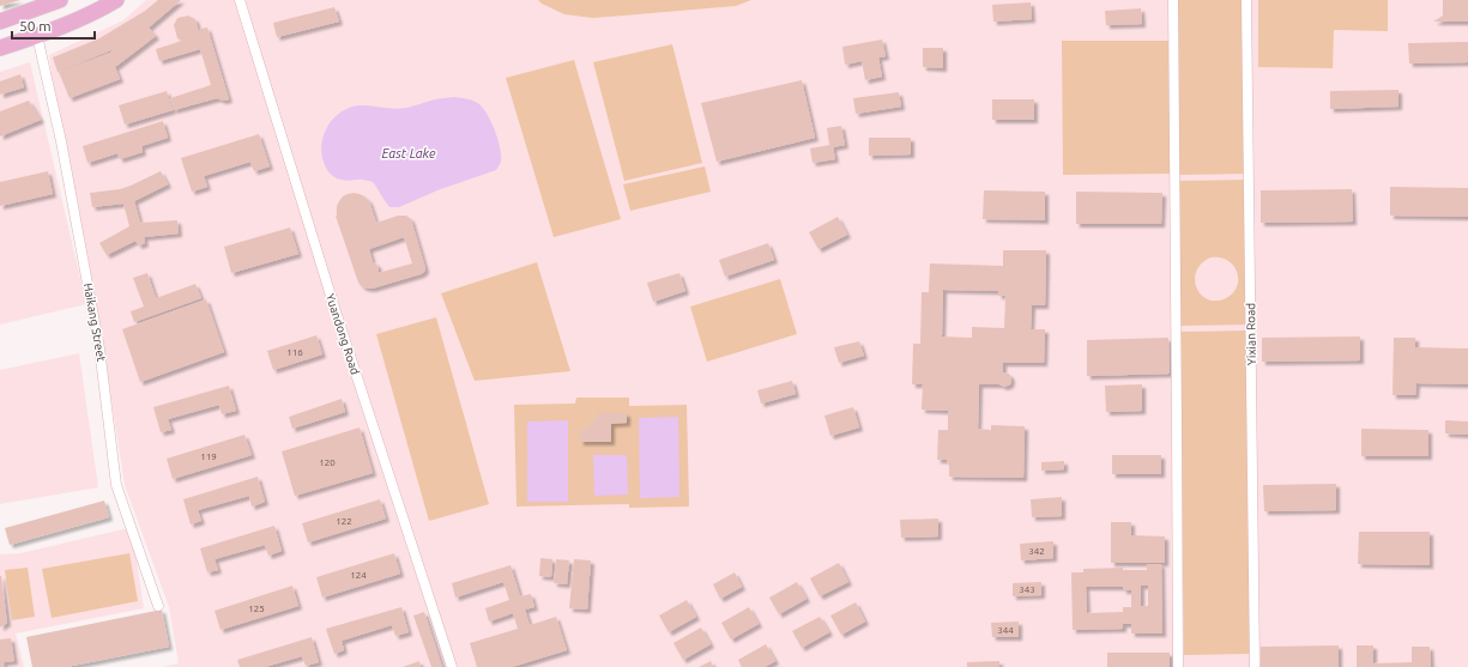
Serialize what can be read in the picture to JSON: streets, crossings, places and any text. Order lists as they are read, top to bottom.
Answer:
{
  "streets": {
    "street": ["Haikang Street", "Yuandong Road", "Yixian Road"]
  },
  "water": ["East Lake"],
  "house_numbers": [
    "116",
    "119",
    "120",
    "122",
    "342",
    "124",
    "343",
    "125",
    "344"
  ],
  "scale_bar": "50 m"
}
